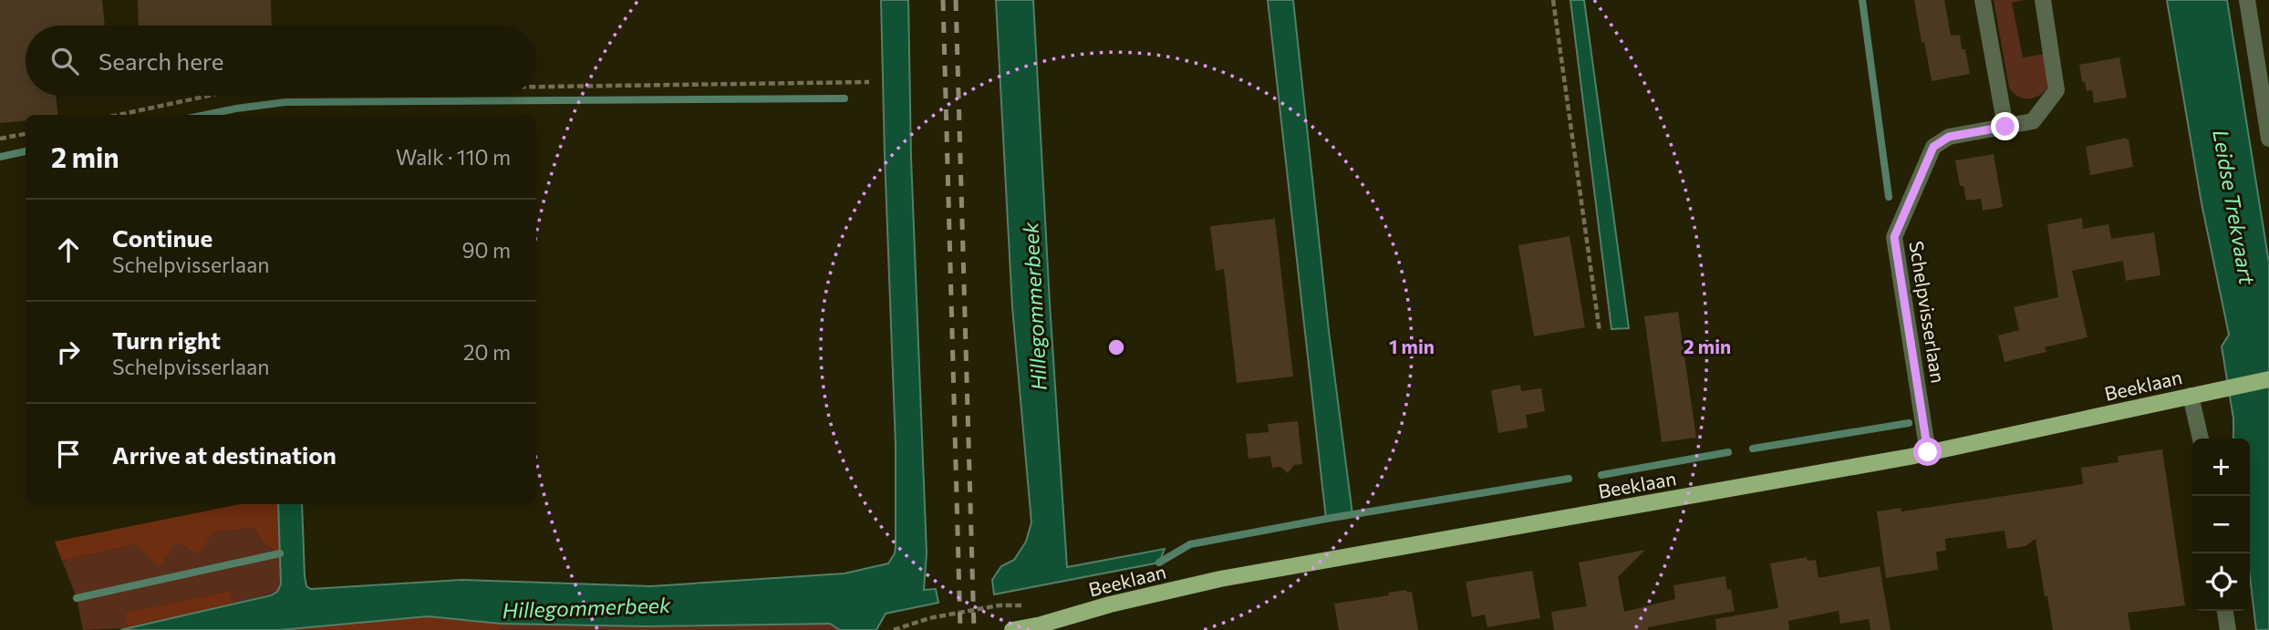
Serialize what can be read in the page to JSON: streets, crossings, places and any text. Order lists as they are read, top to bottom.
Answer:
{
  "streets": {
    "main road": ["Beeklaan"],
    "street": ["Schelpvisserlaan"]
  },
  "crossings": [
    ["Schelpvisserlaan", "Beeklaan"]
  ],
  "water": ["Leidse Trekvaart", "Hillegommerbeek"],
  "page": {
    "search": "Search here",
    "heading": ["2 min", "Walk · 110 m"],
    "list": [
      ["Continue", "Schelpvisserlaan", "90 m"],
      ["Turn right", "Schelpvisserlaan", "20 m"],
      "Arrive at destination"
    ],
    "map_buttons": ["+", "−"]
  },
  "rings": ["1 min", "2 min"]
}
